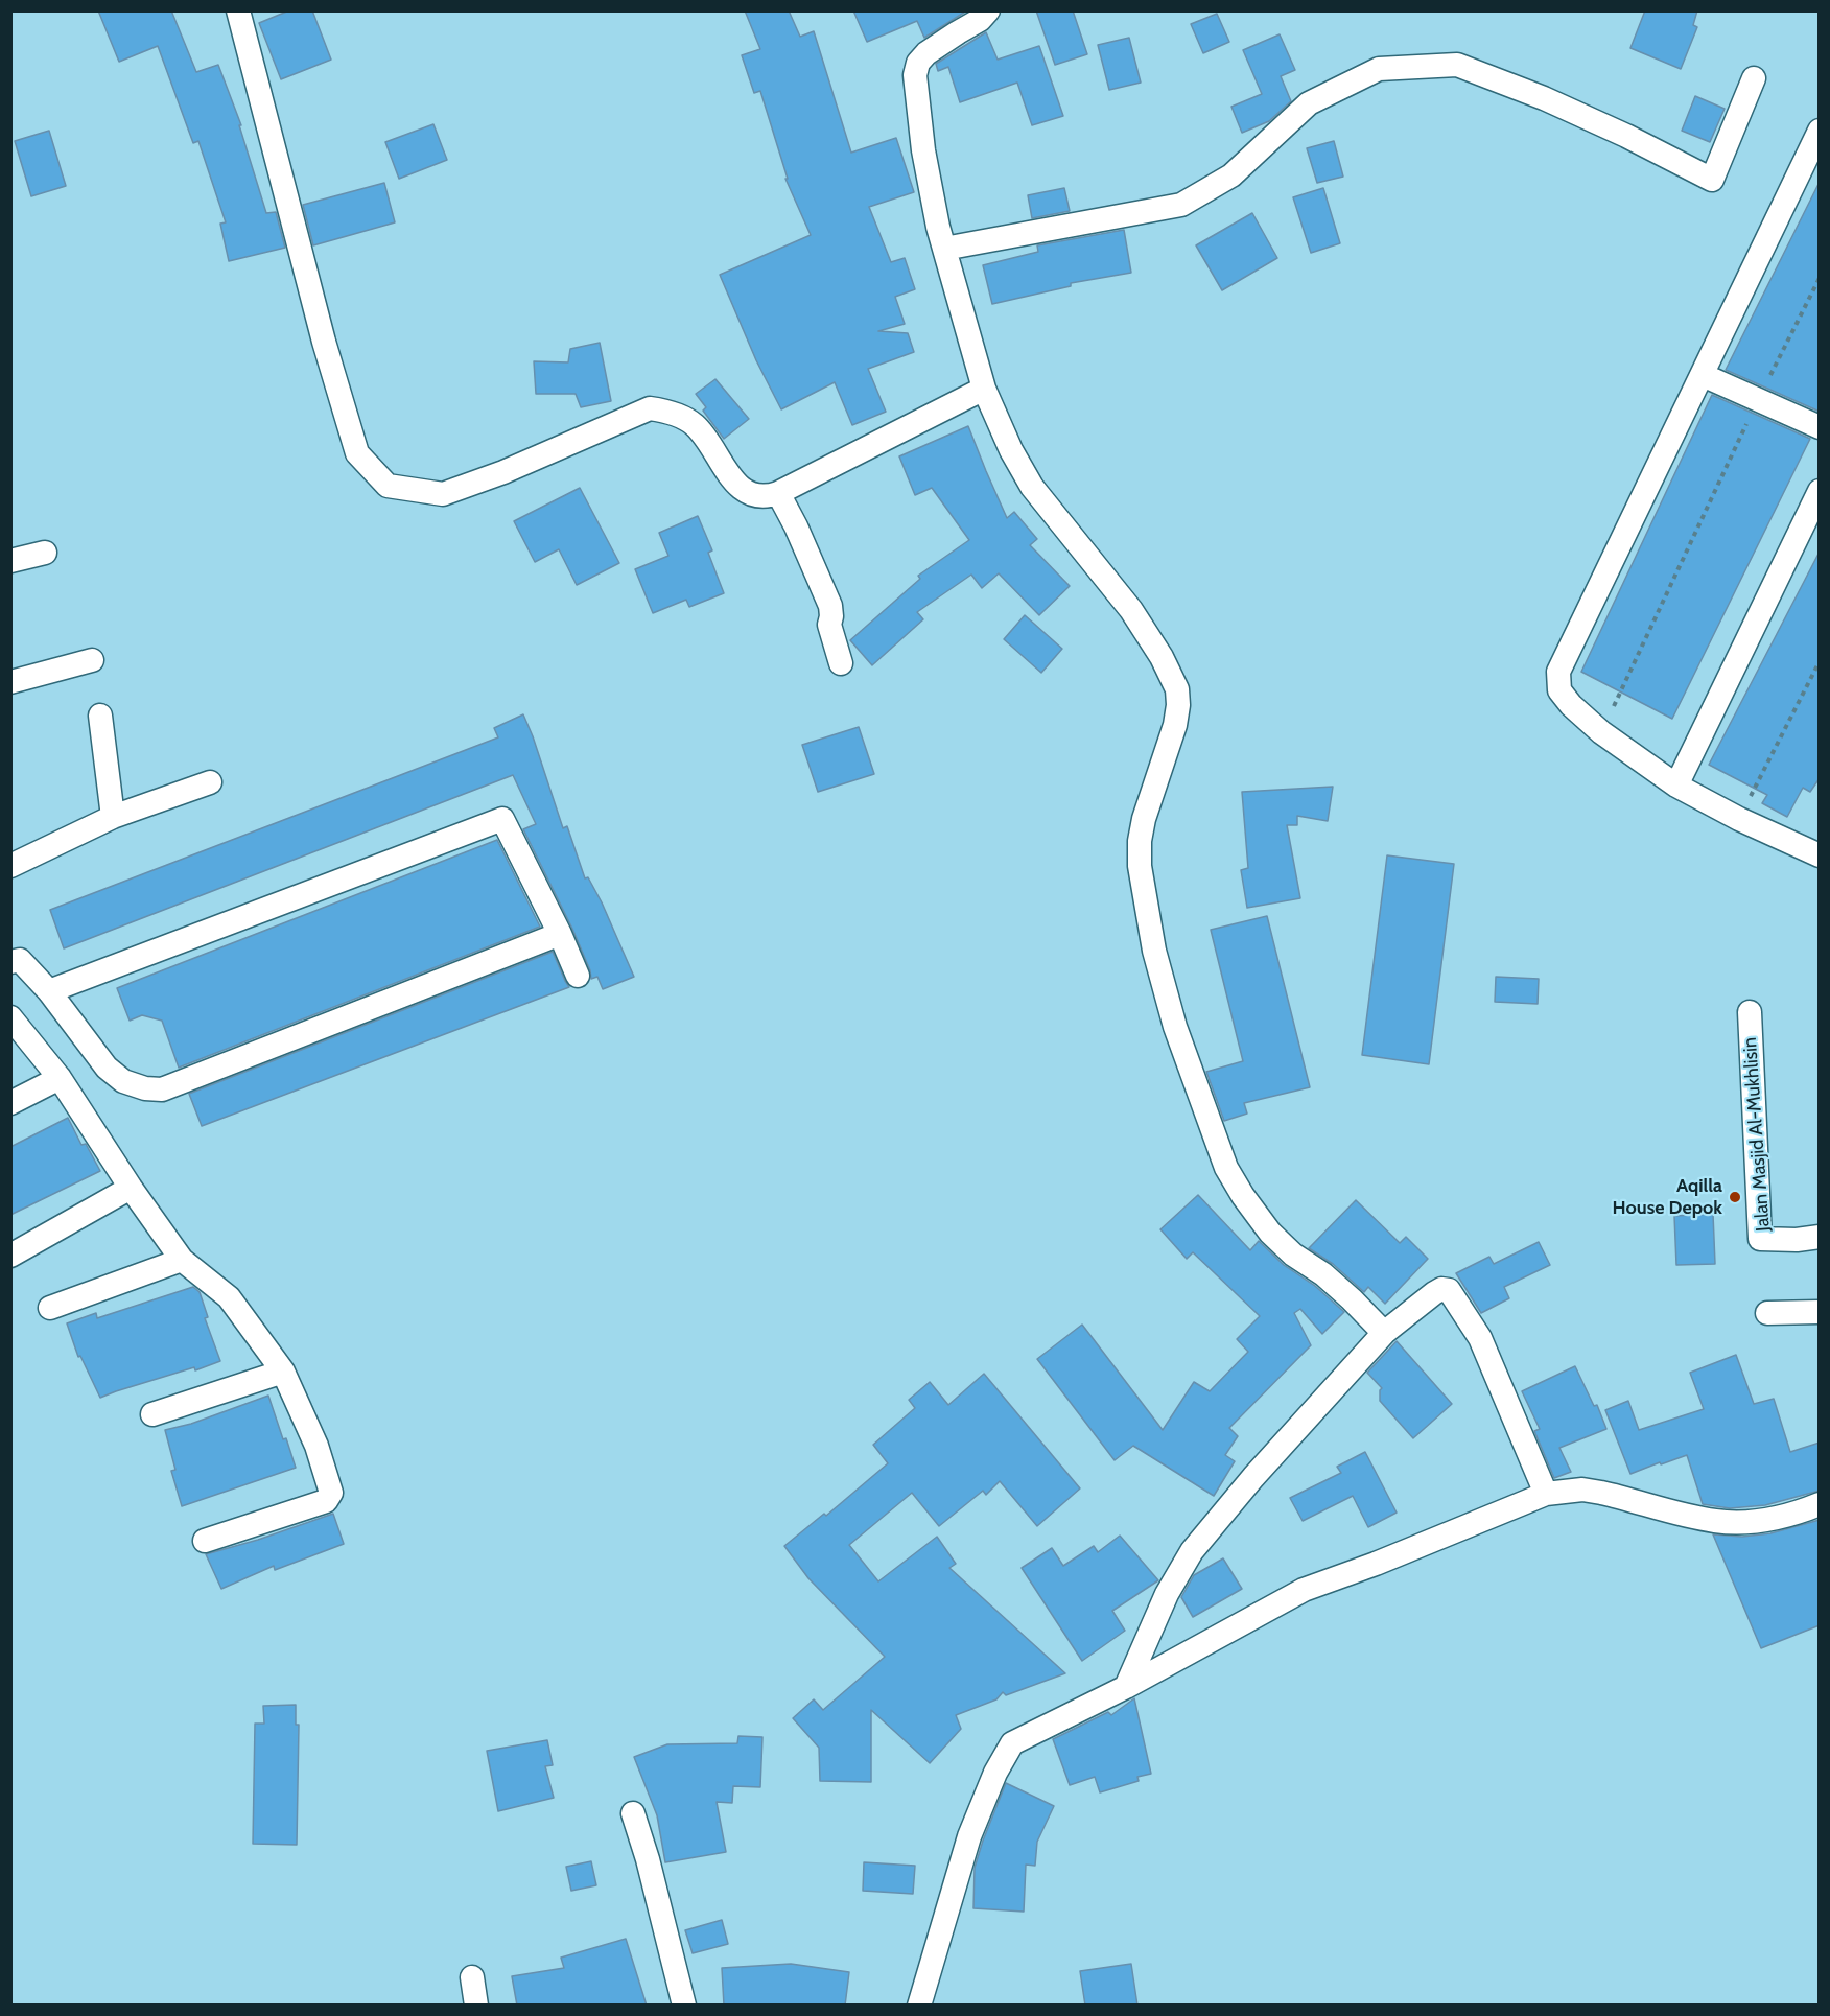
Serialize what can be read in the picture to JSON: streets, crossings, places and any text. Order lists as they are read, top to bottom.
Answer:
{
  "streets": {
    "street": ["Jalan Masjid Al-Mukhlisin"]
  },
  "places": ["Aqilla House Depok"]
}
